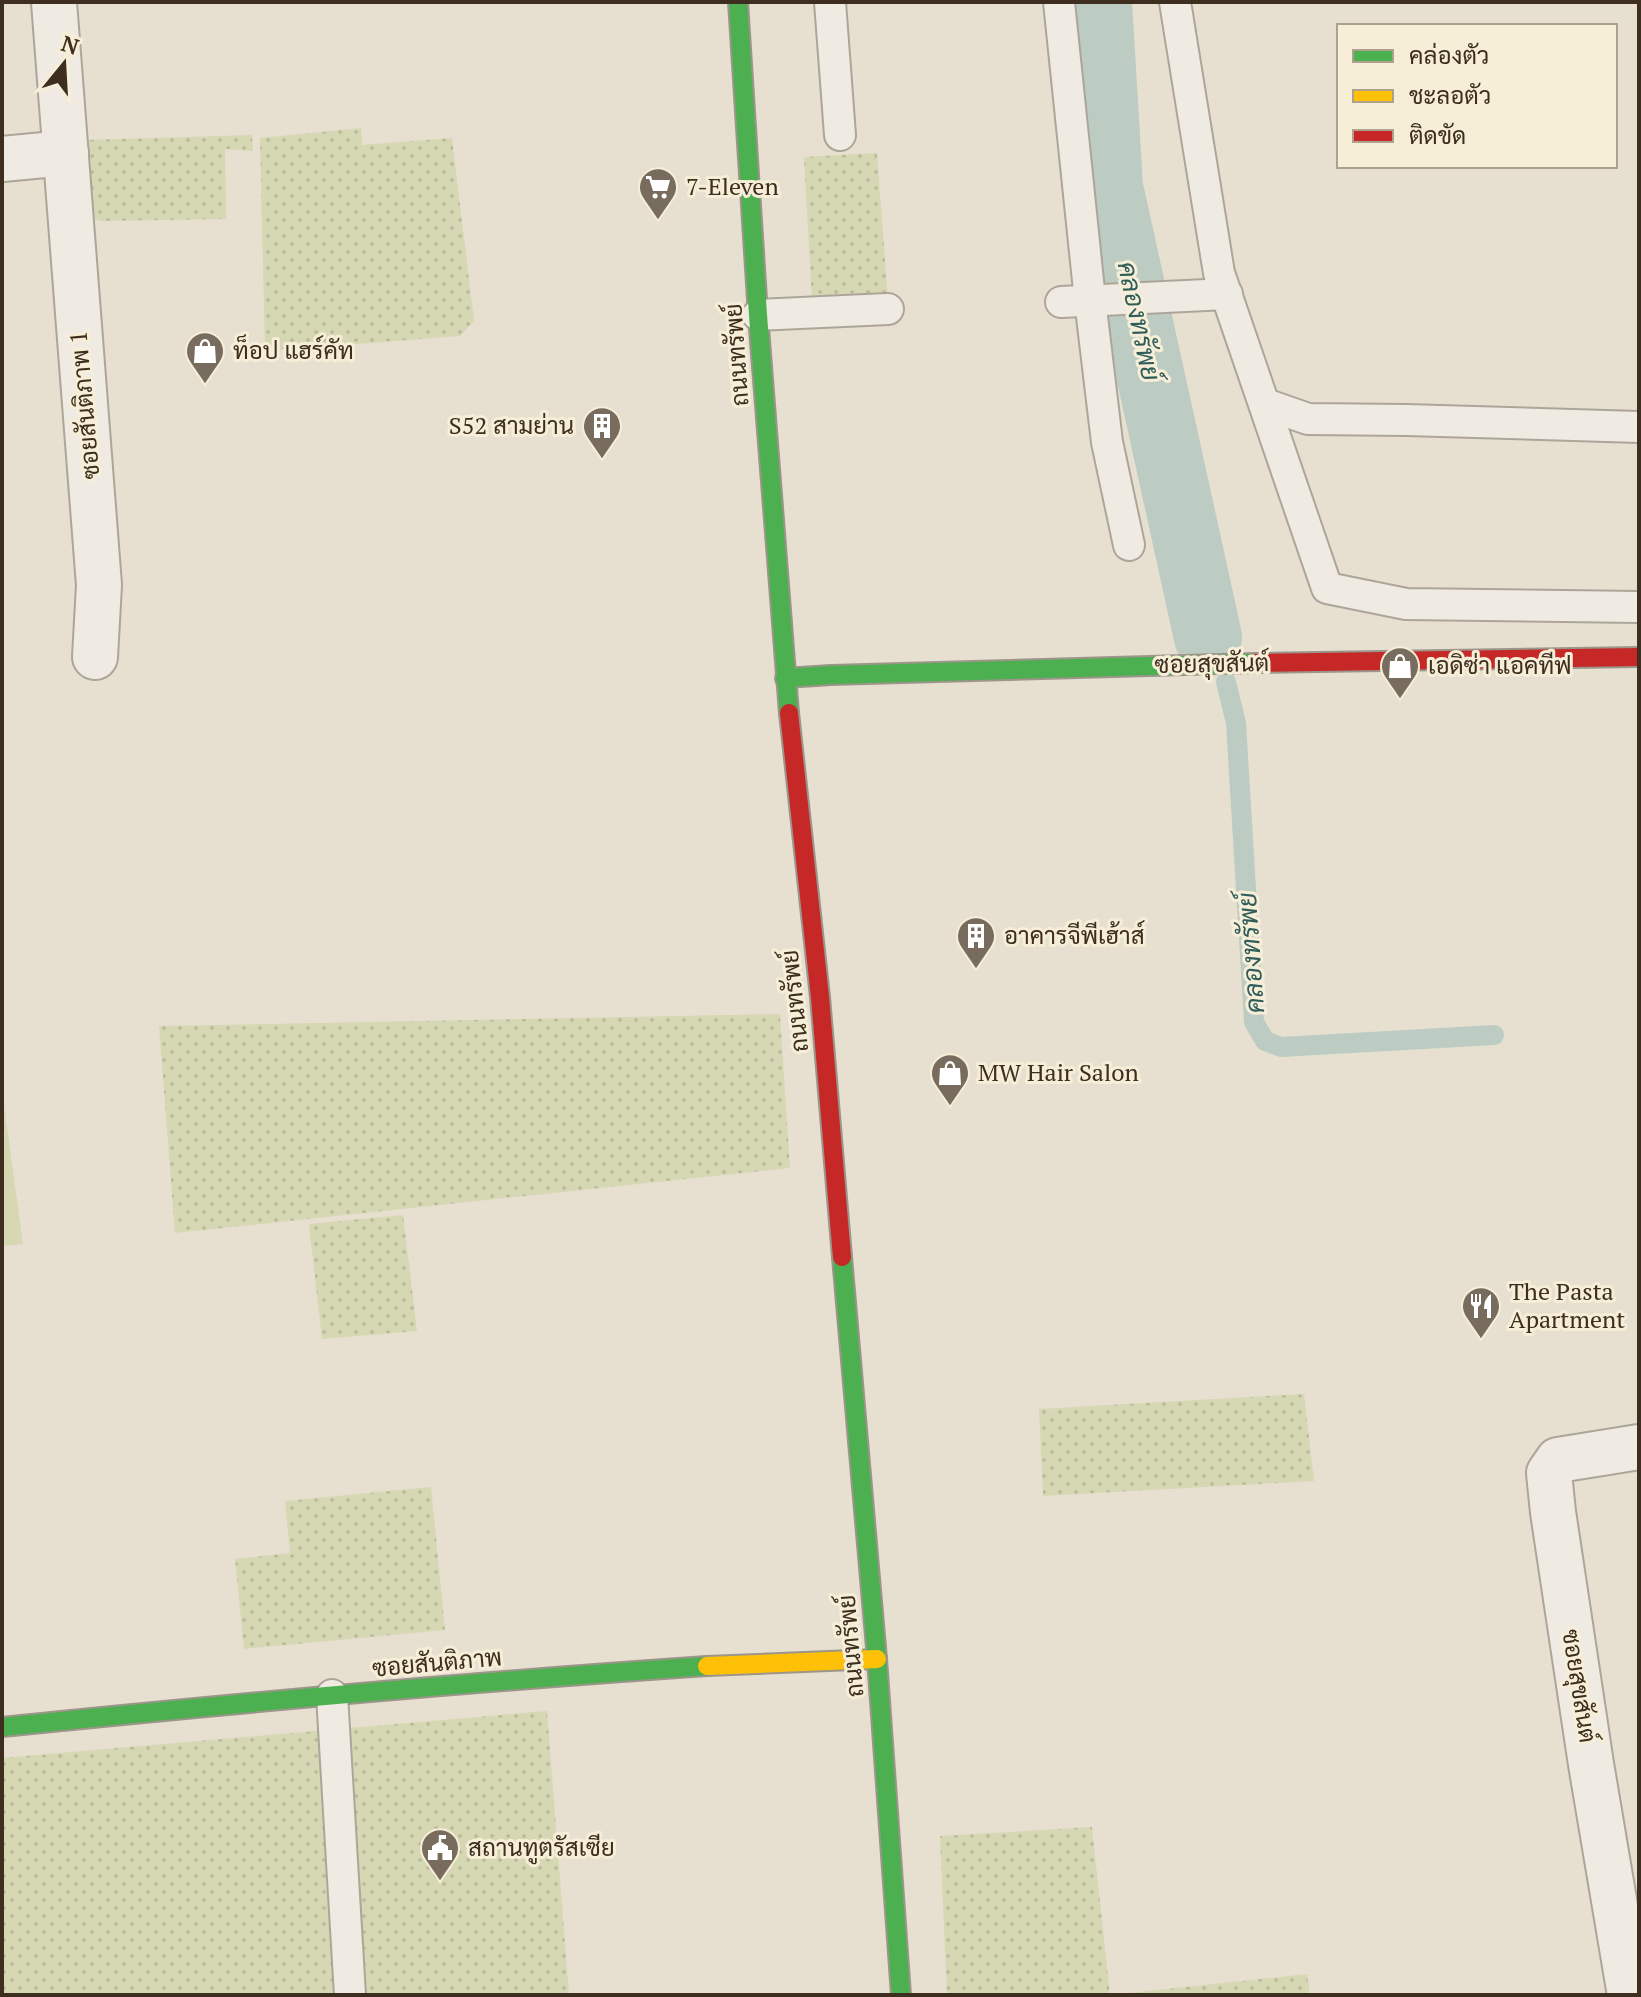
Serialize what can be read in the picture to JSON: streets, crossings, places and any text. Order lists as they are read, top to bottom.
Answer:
{
  "streets": {
    "street": [
      "ถนนทรัพย์",
      "ซอยสันติภาพ 1",
      "ซอยสุขสันต์",
      "ซอยสันติภาพ"
    ]
  },
  "crossings": [
    ["ถนนทรัพย์", "ซอยสุขสันต์"],
    ["ถนนทรัพย์", "ซอยสันติภาพ"]
  ],
  "water": ["คลองทรัพย์"],
  "places": {
    "supermarket": ["7-Eleven"],
    "shop": ["ท็อป แฮร์คัท", "เอดิซ่า แอคทีฟ", "MW Hair Salon"],
    "building": ["S52 สามย่าน", "อาคารจีพีเฮ้าส์"],
    "restaurant": ["The Pasta Apartment"],
    "public building": ["สถานทูตรัสเซีย"]
  },
  "legend": ["คล่องตัว", "ชะลอตัว", "ติดขัด"],
  "north": "top"
}
